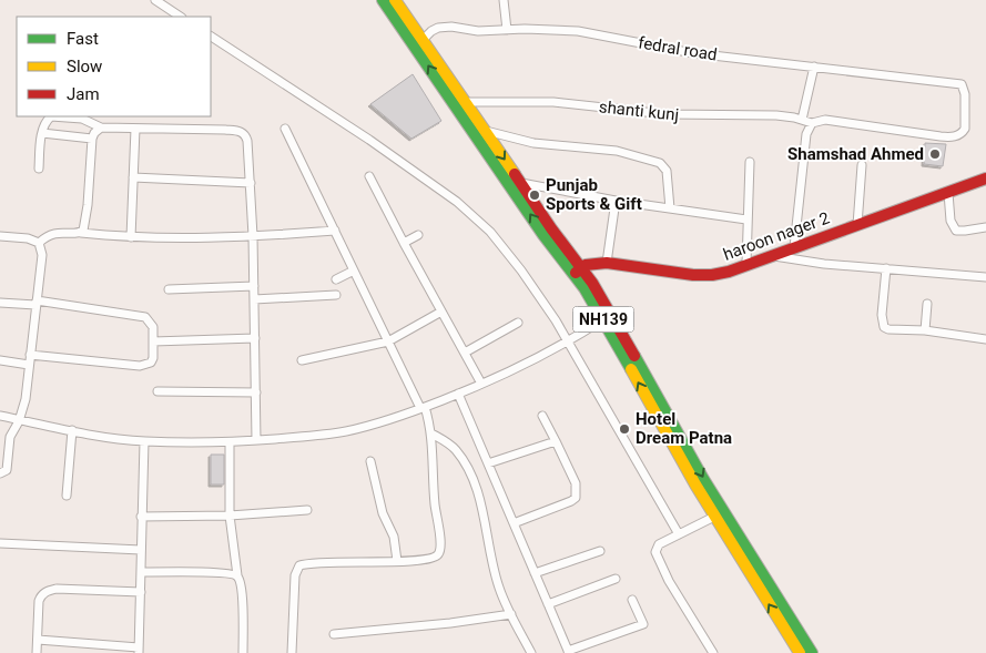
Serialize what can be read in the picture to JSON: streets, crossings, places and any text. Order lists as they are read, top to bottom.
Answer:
{
  "streets": {
    "main road": ["haroon nager 2", "NH139"],
    "street": ["fedral road", "shanti kunj"]
  },
  "crossings": [
    ["fedral road", "shanti kunj"],
    ["fedral road", "NH139"],
    ["shanti kunj", "NH139"],
    ["haroon nager 2", "NH139"]
  ],
  "places": ["Shamshad Ahmed", "Punjab Sports & Gift", "Hotel Dream Patna"],
  "legend": ["Fast", "Slow", "Jam"]
}
